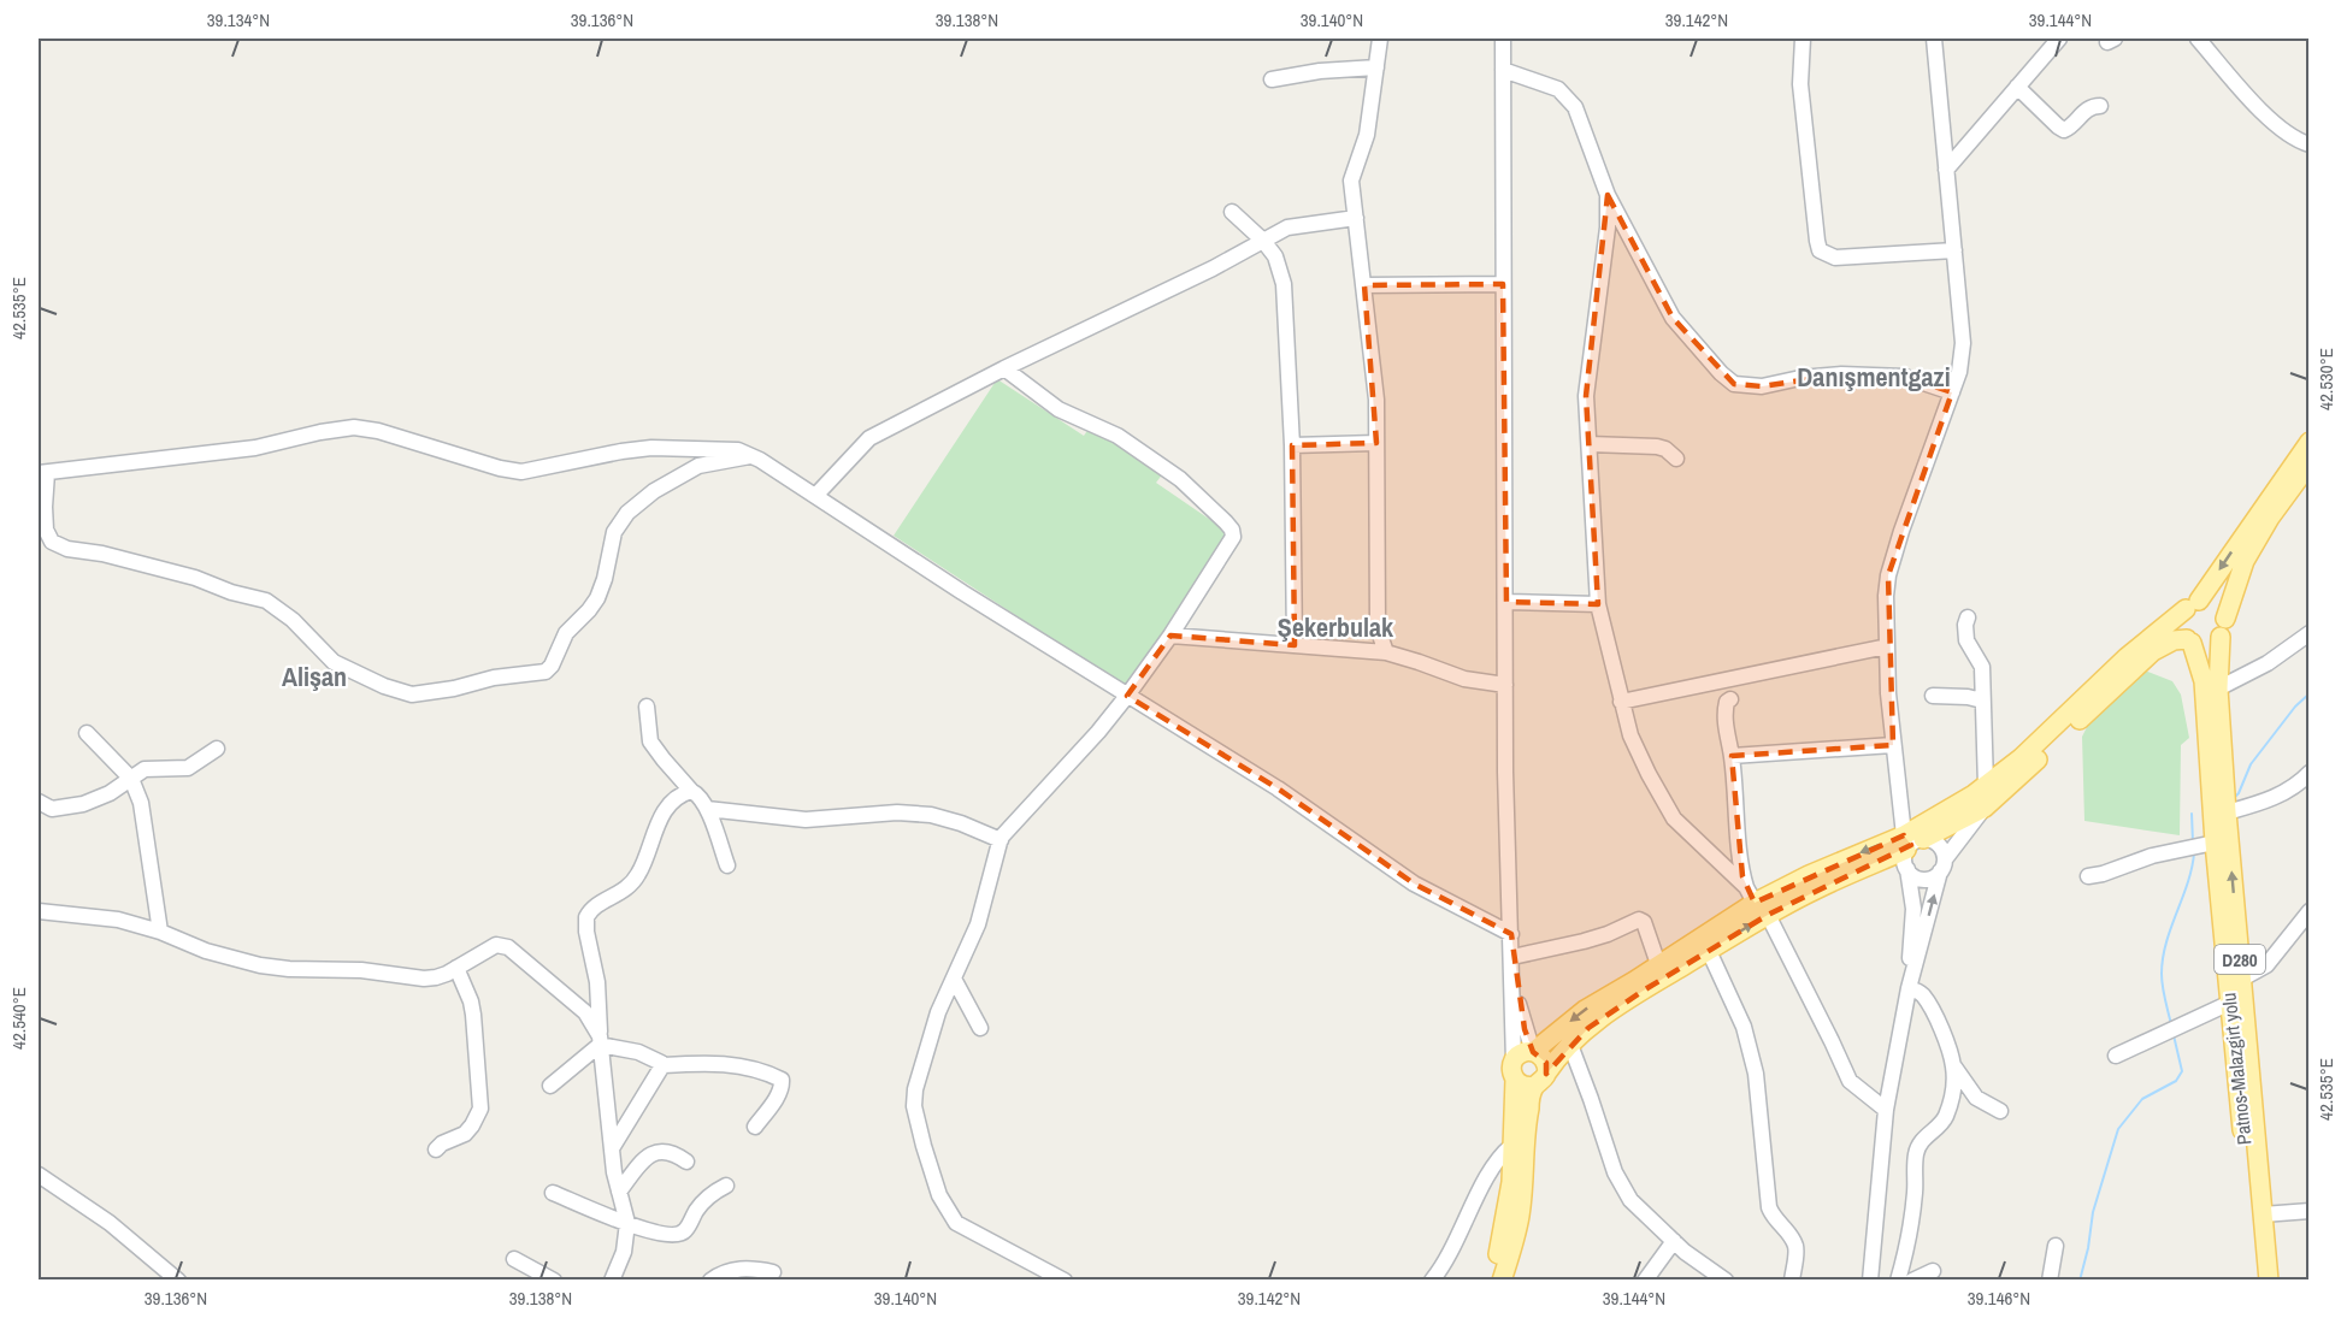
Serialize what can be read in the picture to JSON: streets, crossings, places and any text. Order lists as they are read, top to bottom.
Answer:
{
  "streets": {
    "main road": ["D280", "Patnos-Malazgirt yolu"]
  },
  "crossings": [
    ["D280", "Patnos-Malazgirt yolu"]
  ],
  "districts": ["Danışmentgazi", "Şekerbulak", "Alişan"],
  "coordinates": [
    "39.134°N",
    "39.136°N",
    "39.138°N",
    "39.140°N",
    "39.142°N",
    "39.144°N",
    "42.535°E",
    "42.530°E",
    "42.540°E",
    "39.146°N"
  ]
}
